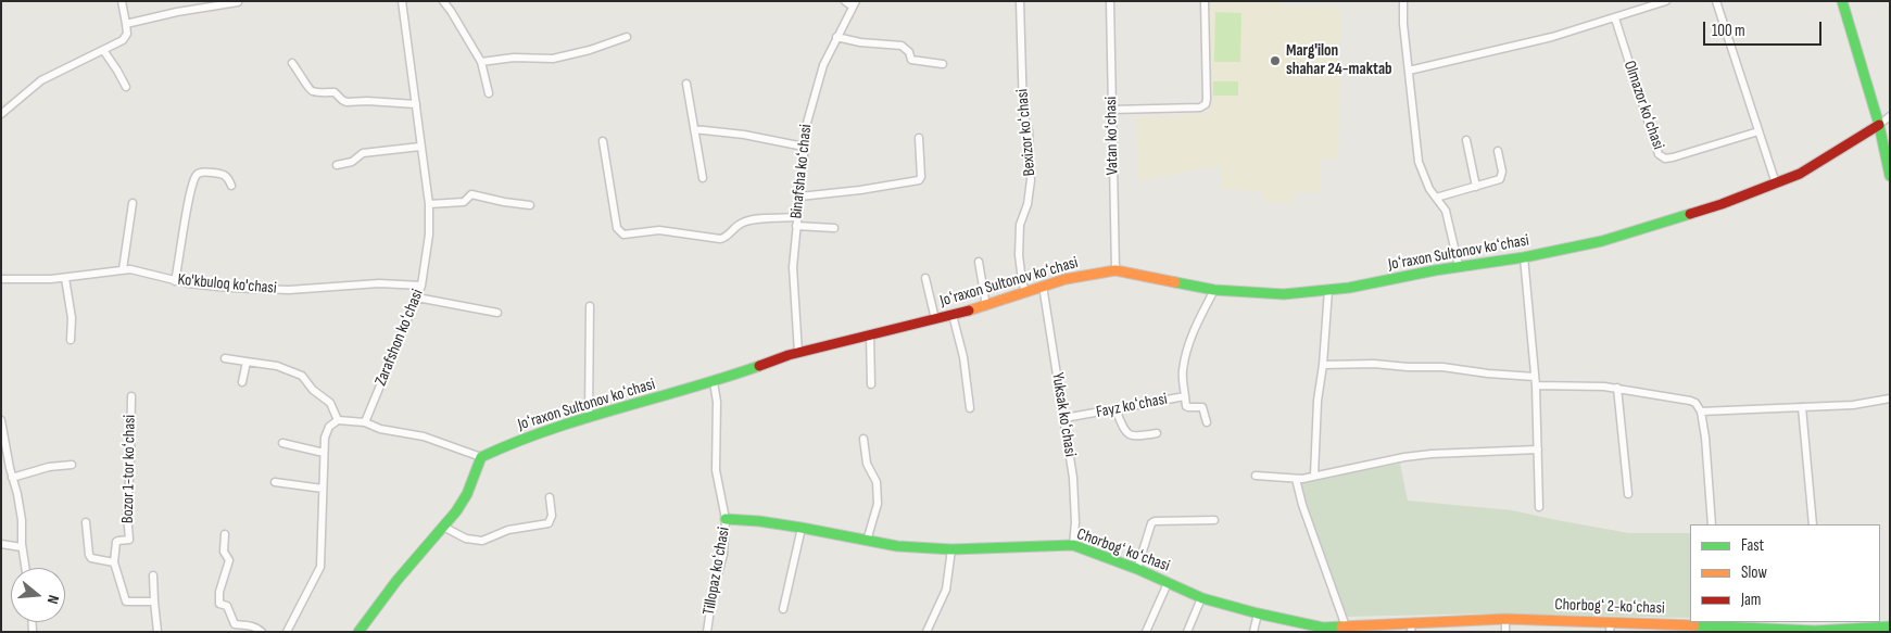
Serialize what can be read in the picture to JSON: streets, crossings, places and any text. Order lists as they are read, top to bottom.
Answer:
{
  "streets": {
    "street": [
      "Olmazor koʻchasi",
      "Bexizor koʻchasi",
      "Vatan koʻchasi",
      "Binafsha koʻchasi",
      "Joʻraxon Sultonov koʻchasi",
      "Ko'kbuloq ko'chasi",
      "Zarafshon koʻchasi",
      "Fayz koʻchasi",
      "Yuksak koʻchasi",
      "Bozor 1-tor koʻchasi",
      "Chorbogʻ koʻchasi",
      "Tillopaz koʻchasi",
      "Chorbogʻ 2-koʻchasi"
    ]
  },
  "crossings": [
    ["Bexizor koʻchasi", "Joʻraxon Sultonov koʻchasi"],
    ["Vatan koʻchasi", "Joʻraxon Sultonov koʻchasi"],
    ["Binafsha koʻchasi", "Joʻraxon Sultonov koʻchasi"],
    ["Joʻraxon Sultonov koʻchasi", "Fayz koʻchasi"],
    ["Joʻraxon Sultonov koʻchasi", "Yuksak koʻchasi"],
    ["Joʻraxon Sultonov koʻchasi", "Tillopaz koʻchasi"],
    ["Ko'kbuloq ko'chasi", "Zarafshon koʻchasi"],
    ["Fayz koʻchasi", "Yuksak koʻchasi"],
    ["Yuksak koʻchasi", "Chorbogʻ koʻchasi"],
    ["Chorbogʻ koʻchasi", "Tillopaz koʻchasi"],
    ["Chorbogʻ koʻchasi", "Chorbogʻ 2-koʻchasi"]
  ],
  "places": ["Marg'ilon shahar 24-maktab"],
  "legend": ["Fast", "Slow", "Jam"],
  "scale_bar": "100 m",
  "north": "right"
}
